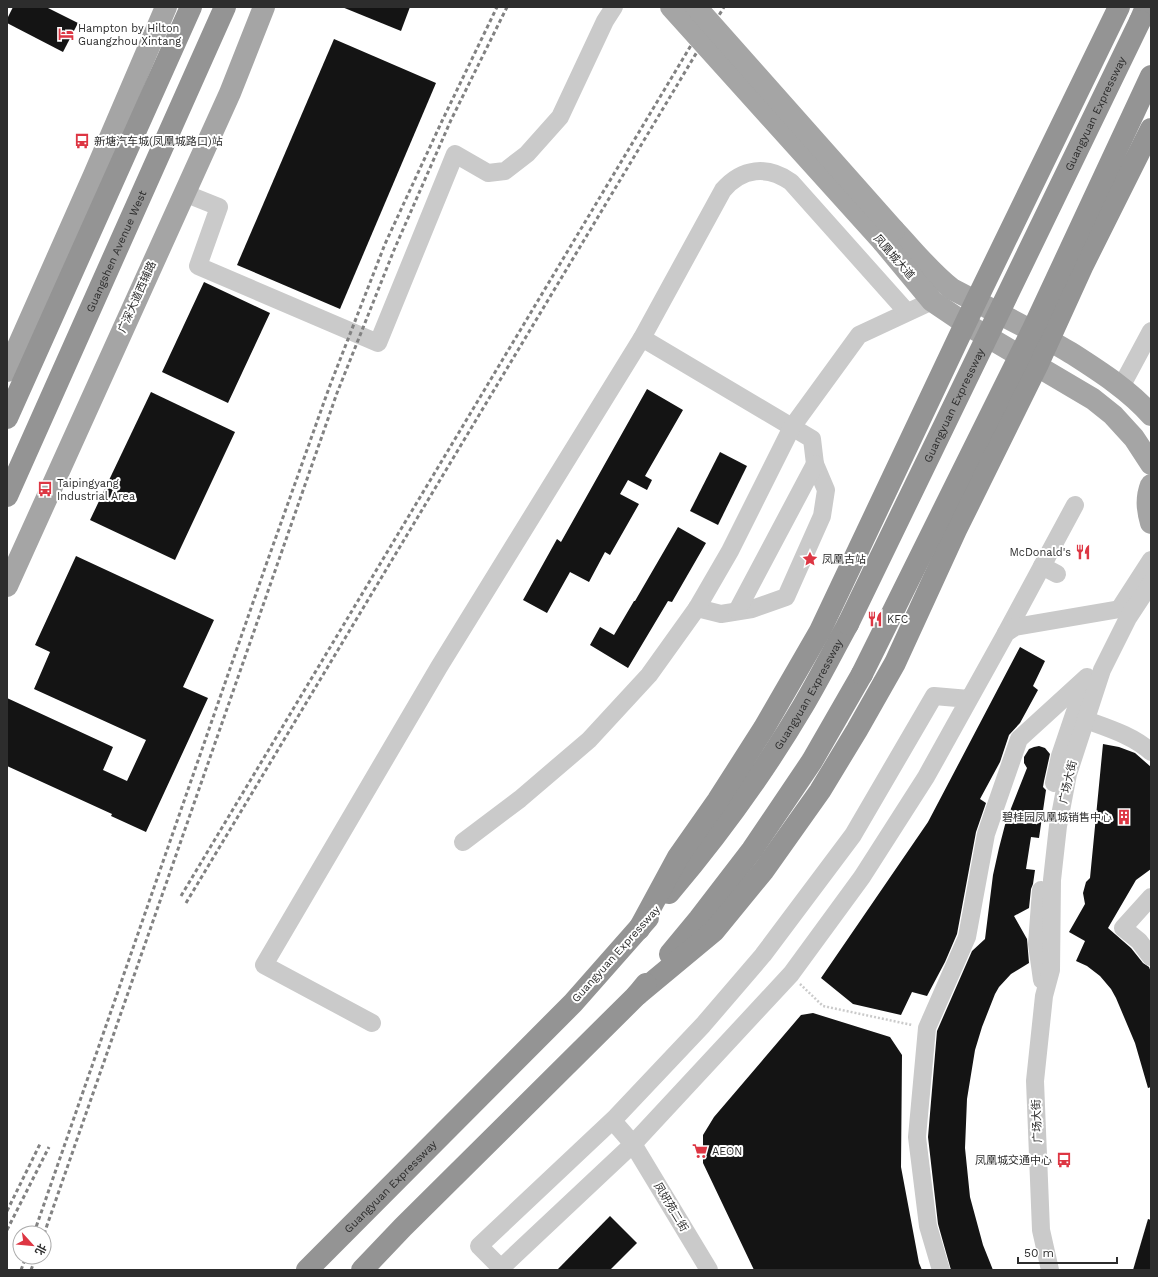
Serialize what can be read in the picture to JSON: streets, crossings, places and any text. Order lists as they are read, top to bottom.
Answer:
{
  "streets": {
    "highway": ["Guangyuan Expressway", "Guangshen Avenue West"],
    "main road": ["凤凰城大道", "广深大道西辅路"],
    "street": ["广场大街", "凤妍苑二街"]
  },
  "places": {
    "hotel": ["Hampton by Hilton Guangzhou Xintang"],
    "bus stop": ["新塘汽车城(凤凰城路口)站", "Taipingyang Industrial Area", "凤凰城交通中心"],
    "restaurant": ["McDonald's", "KFC"],
    "place": ["凤凰古站"],
    "building": ["碧桂园凤凰城销售中心"],
    "supermarket": ["AEON"]
  },
  "scale_bar": "50 m",
  "north": "bottom right"
}
